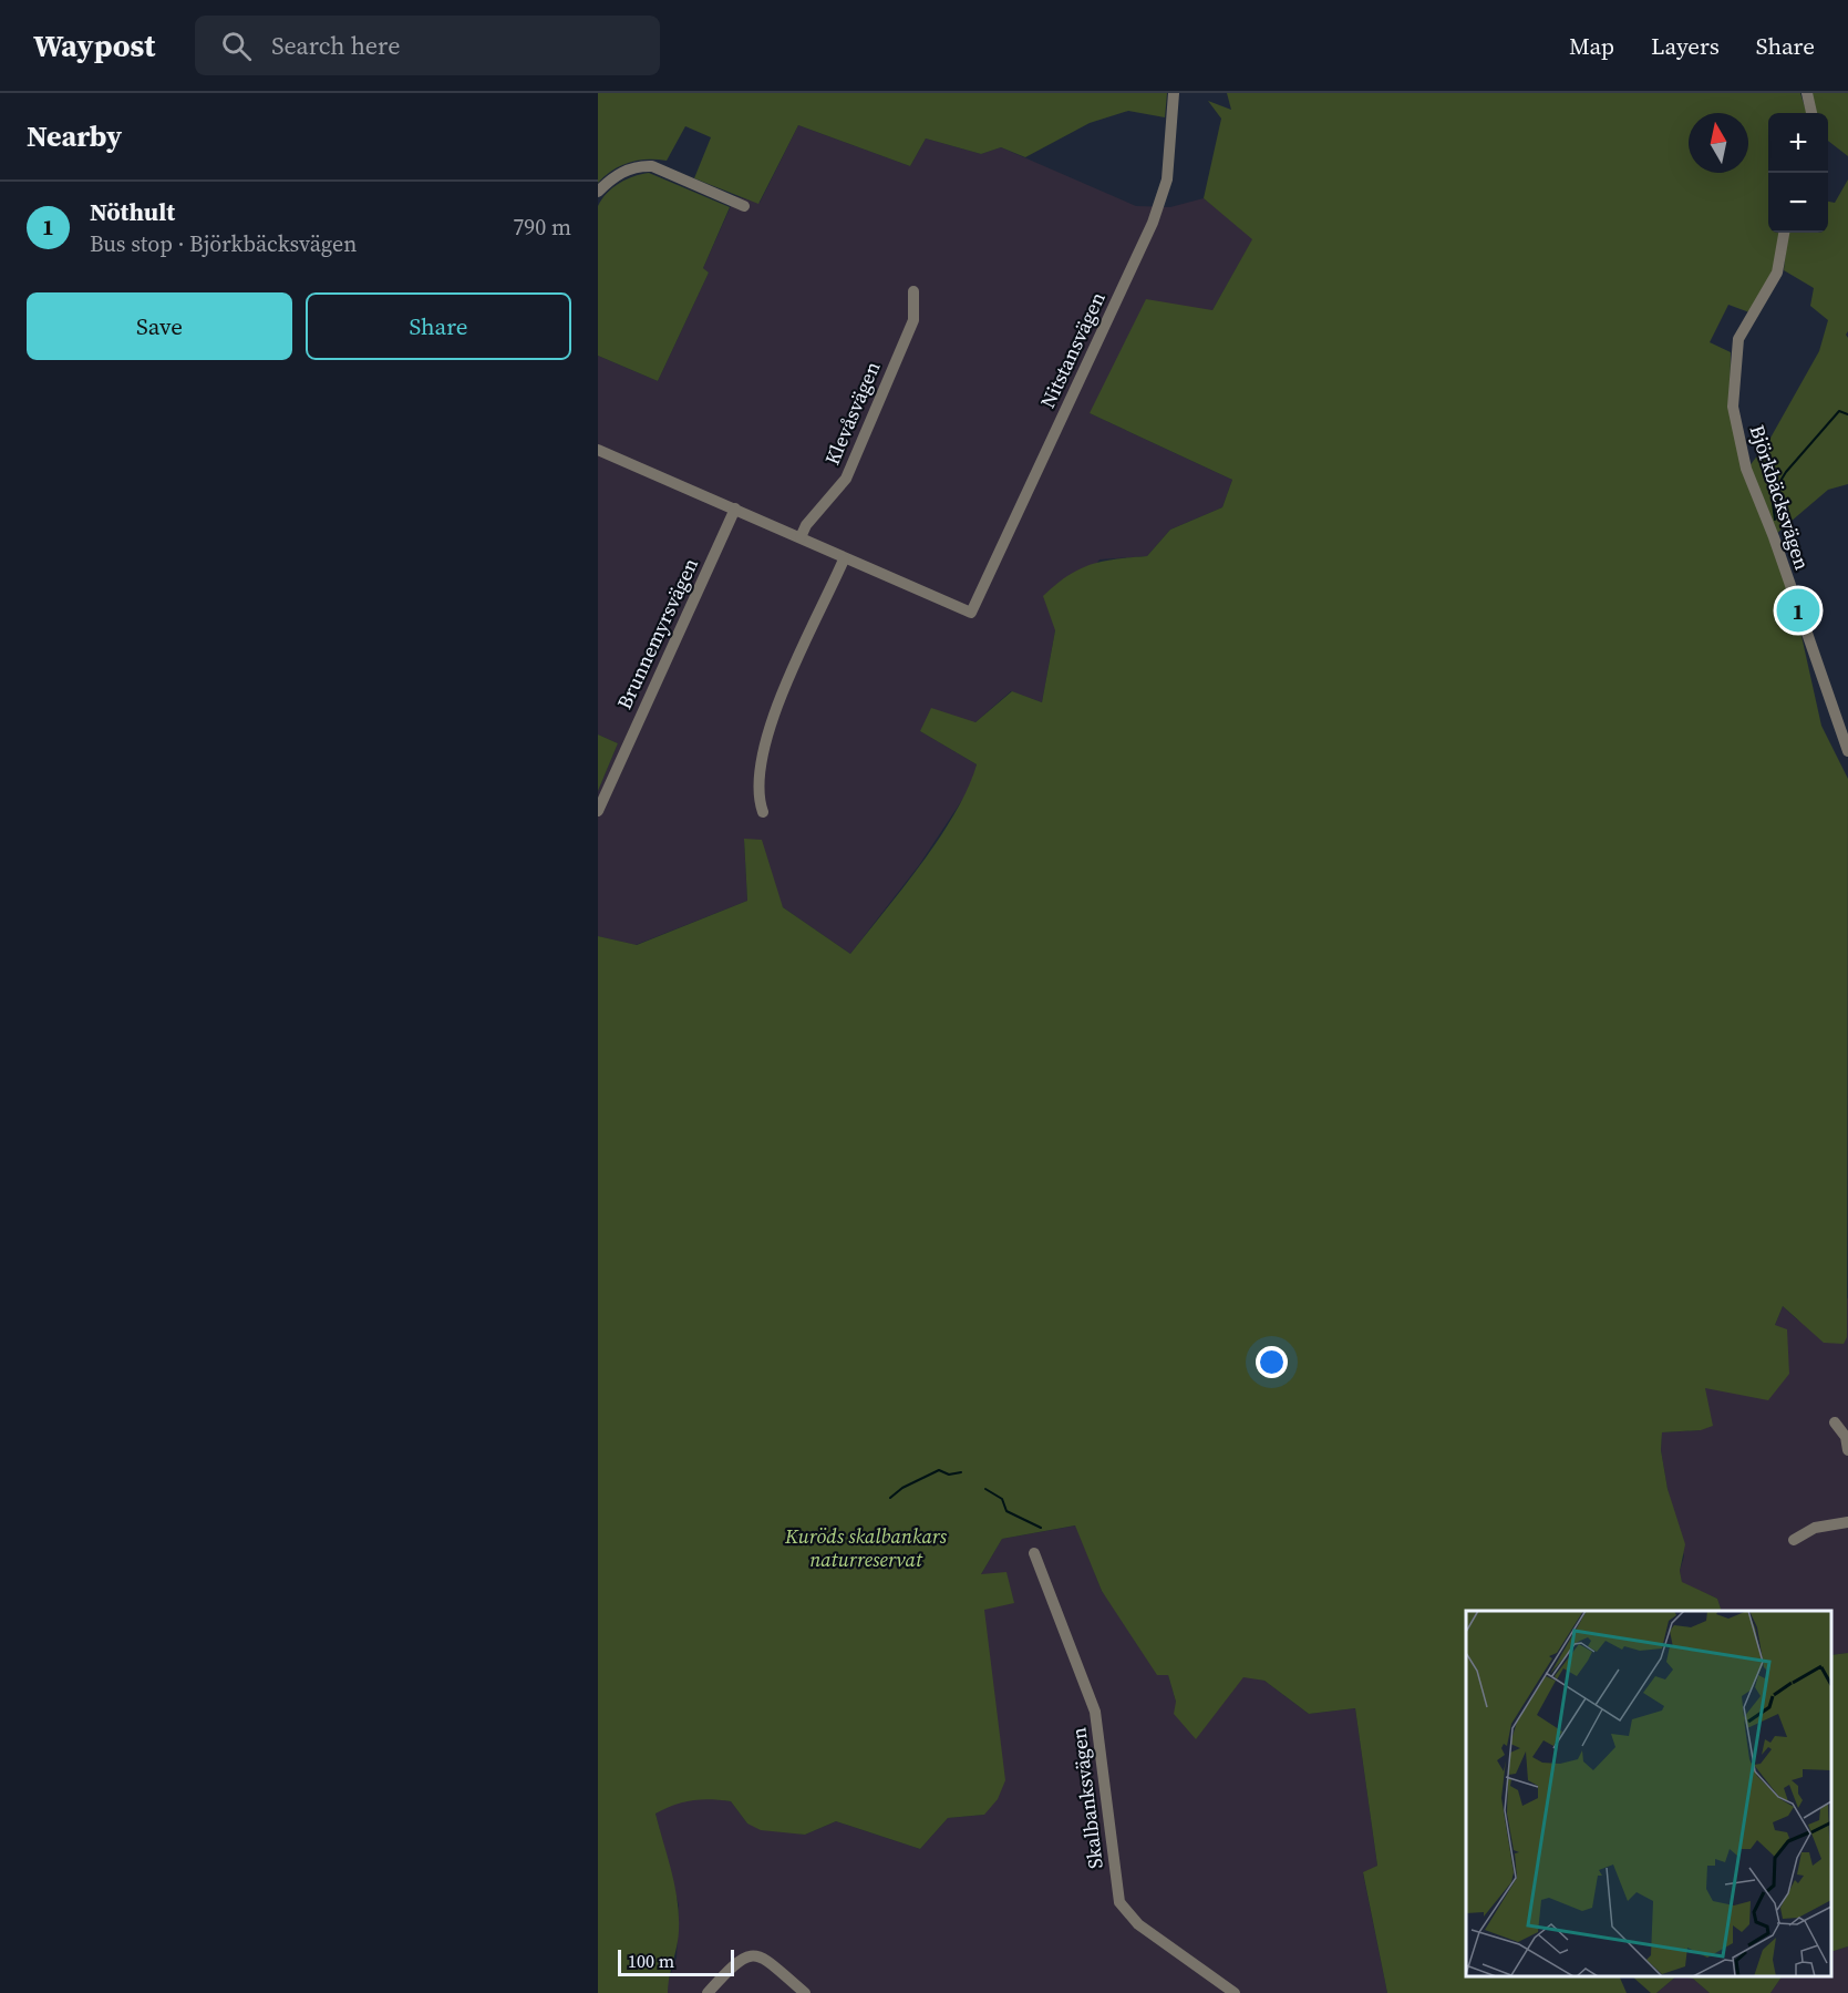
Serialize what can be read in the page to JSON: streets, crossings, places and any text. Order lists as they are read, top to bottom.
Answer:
{
  "streets": {
    "street": [
      "Nitstansvägen",
      "Klevåsvägen",
      "Björkbäcksvägen",
      "Brunnemyrsvägen",
      "Skalbanksvägen"
    ]
  },
  "parks": ["Kuröds skalbankars naturreservat"],
  "scale_bar": "100 m",
  "north": "top",
  "page": {
    "header": "Waypost",
    "search": "Search here",
    "nav": ["Map", "Layers", "Share"],
    "heading": "Nearby",
    "map_buttons": ["+", "−"],
    "list": [
      {
        "mark": "1",
        "name": "Nöthult",
        "note": "Bus stop · Björkbäcksvägen",
        "value": "790 m"
      }
    ],
    "buttons": ["Save", "Share"],
    "pins": "1",
    "scale": "100 m"
  }
}
